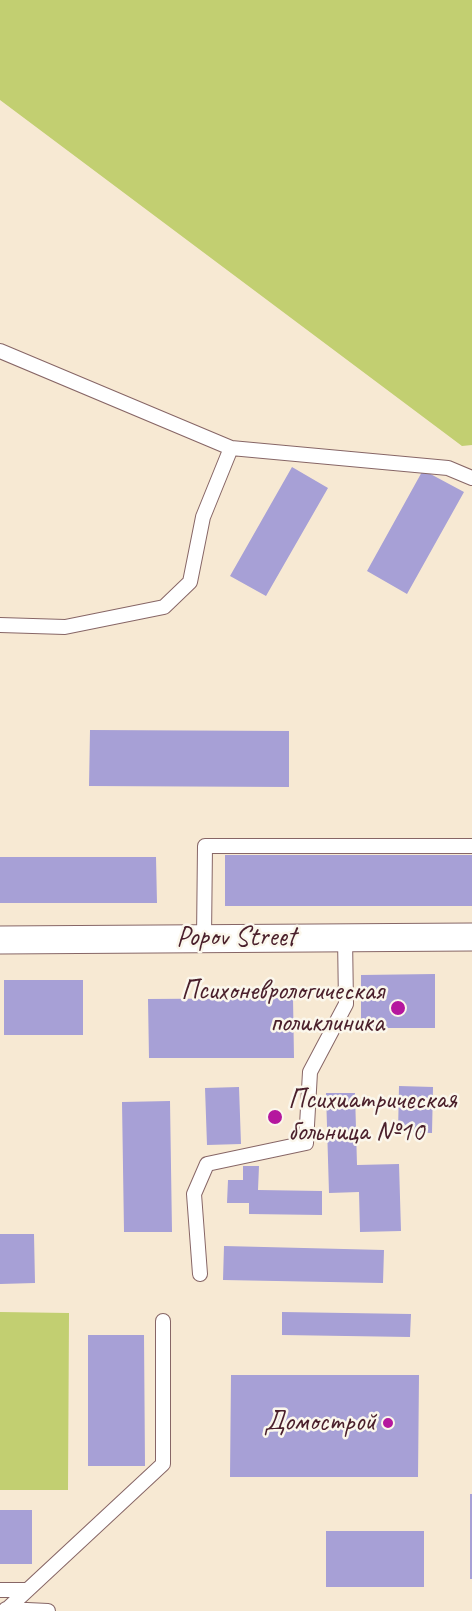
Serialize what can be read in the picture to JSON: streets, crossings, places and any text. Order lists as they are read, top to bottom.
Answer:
{
  "streets": {
    "street": ["Popov Street"]
  },
  "places": ["Психоневрологическая поликлиника", "Психиатрическая больница №10", "Домострой"]
}
